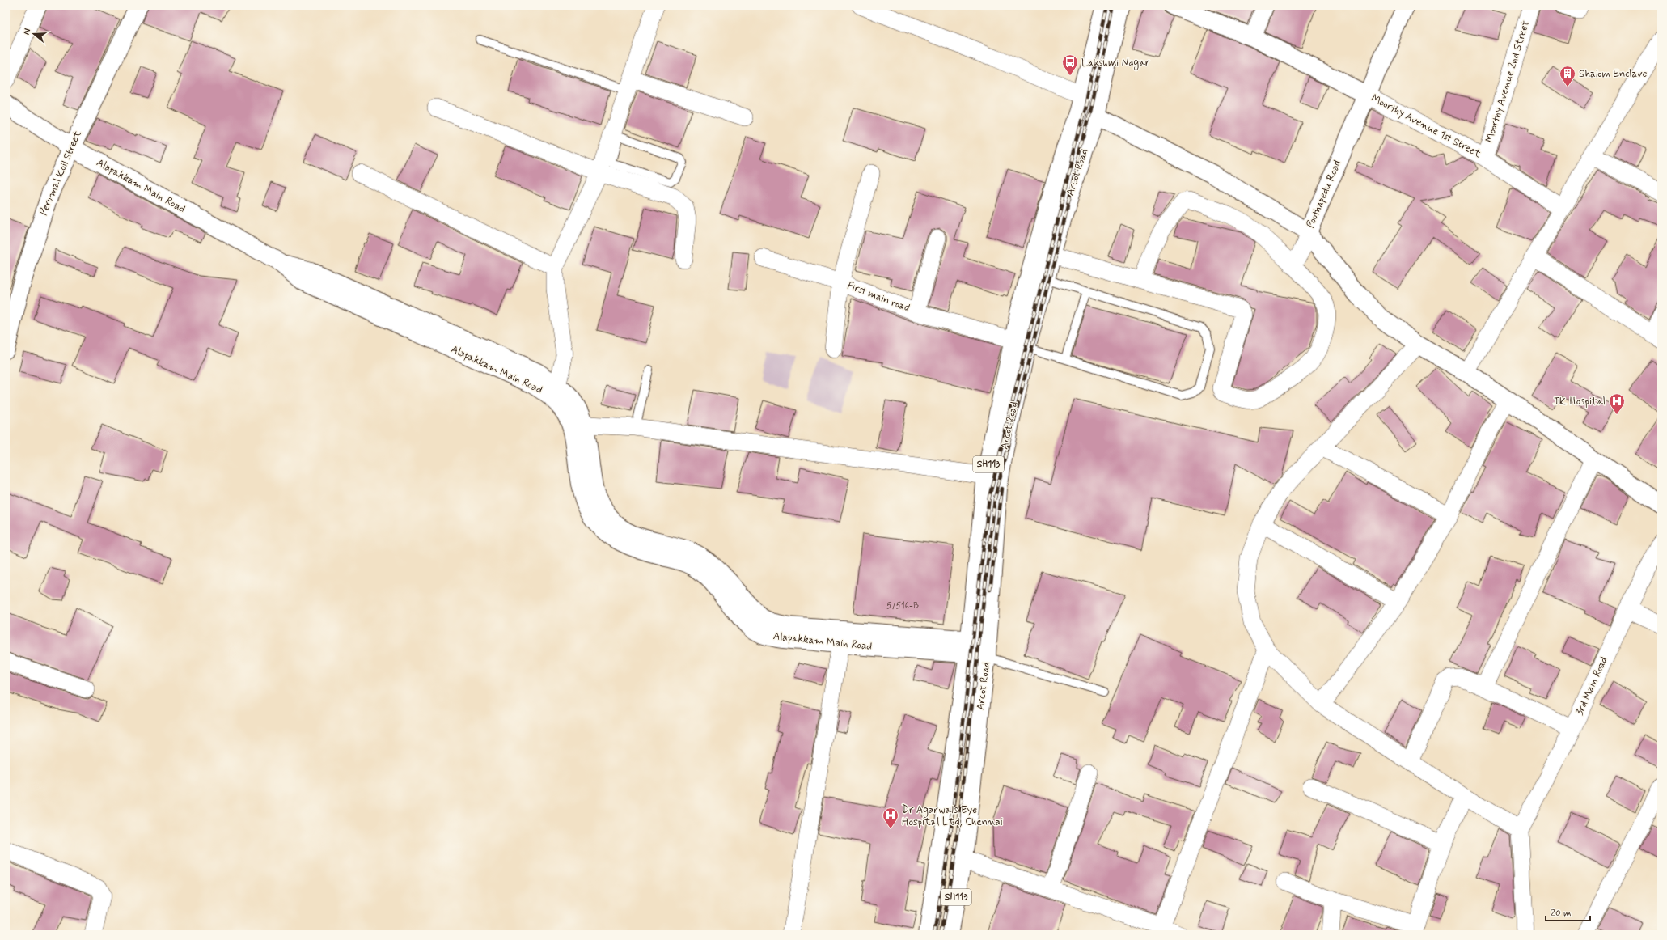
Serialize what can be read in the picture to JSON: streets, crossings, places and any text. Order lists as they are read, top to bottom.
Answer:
{
  "streets": {
    "main road": [
      "Arcot Road",
      "Perumal Koil Street",
      "Alapakkam Main Road",
      "Poothapedu Road",
      "SH113"
    ],
    "street": [
      "Moorthy Avenue 2nd Street",
      "Moorthy Avenue 1st Street",
      "First main road",
      "3rd Main Road"
    ]
  },
  "crossings": [
    ["Moorthy Avenue 2nd Street", "Moorthy Avenue 1st Street"],
    ["Moorthy Avenue 1st Street", "Poothapedu Road"],
    ["Arcot Road", "Alapakkam Main Road"],
    ["Arcot Road", "Poothapedu Road"],
    ["Perumal Koil Street", "Alapakkam Main Road"]
  ],
  "places": {
    "bus stop": ["Lakshmi Nagar"],
    "building": ["Shalom Enclave"],
    "hospital": ["JK Hospital", "Dr Agarwals Eye Hospital Ltd, Chennai"]
  },
  "house_numbers": ["5/516-B"],
  "scale_bar": "20 m",
  "north": "left"
}
